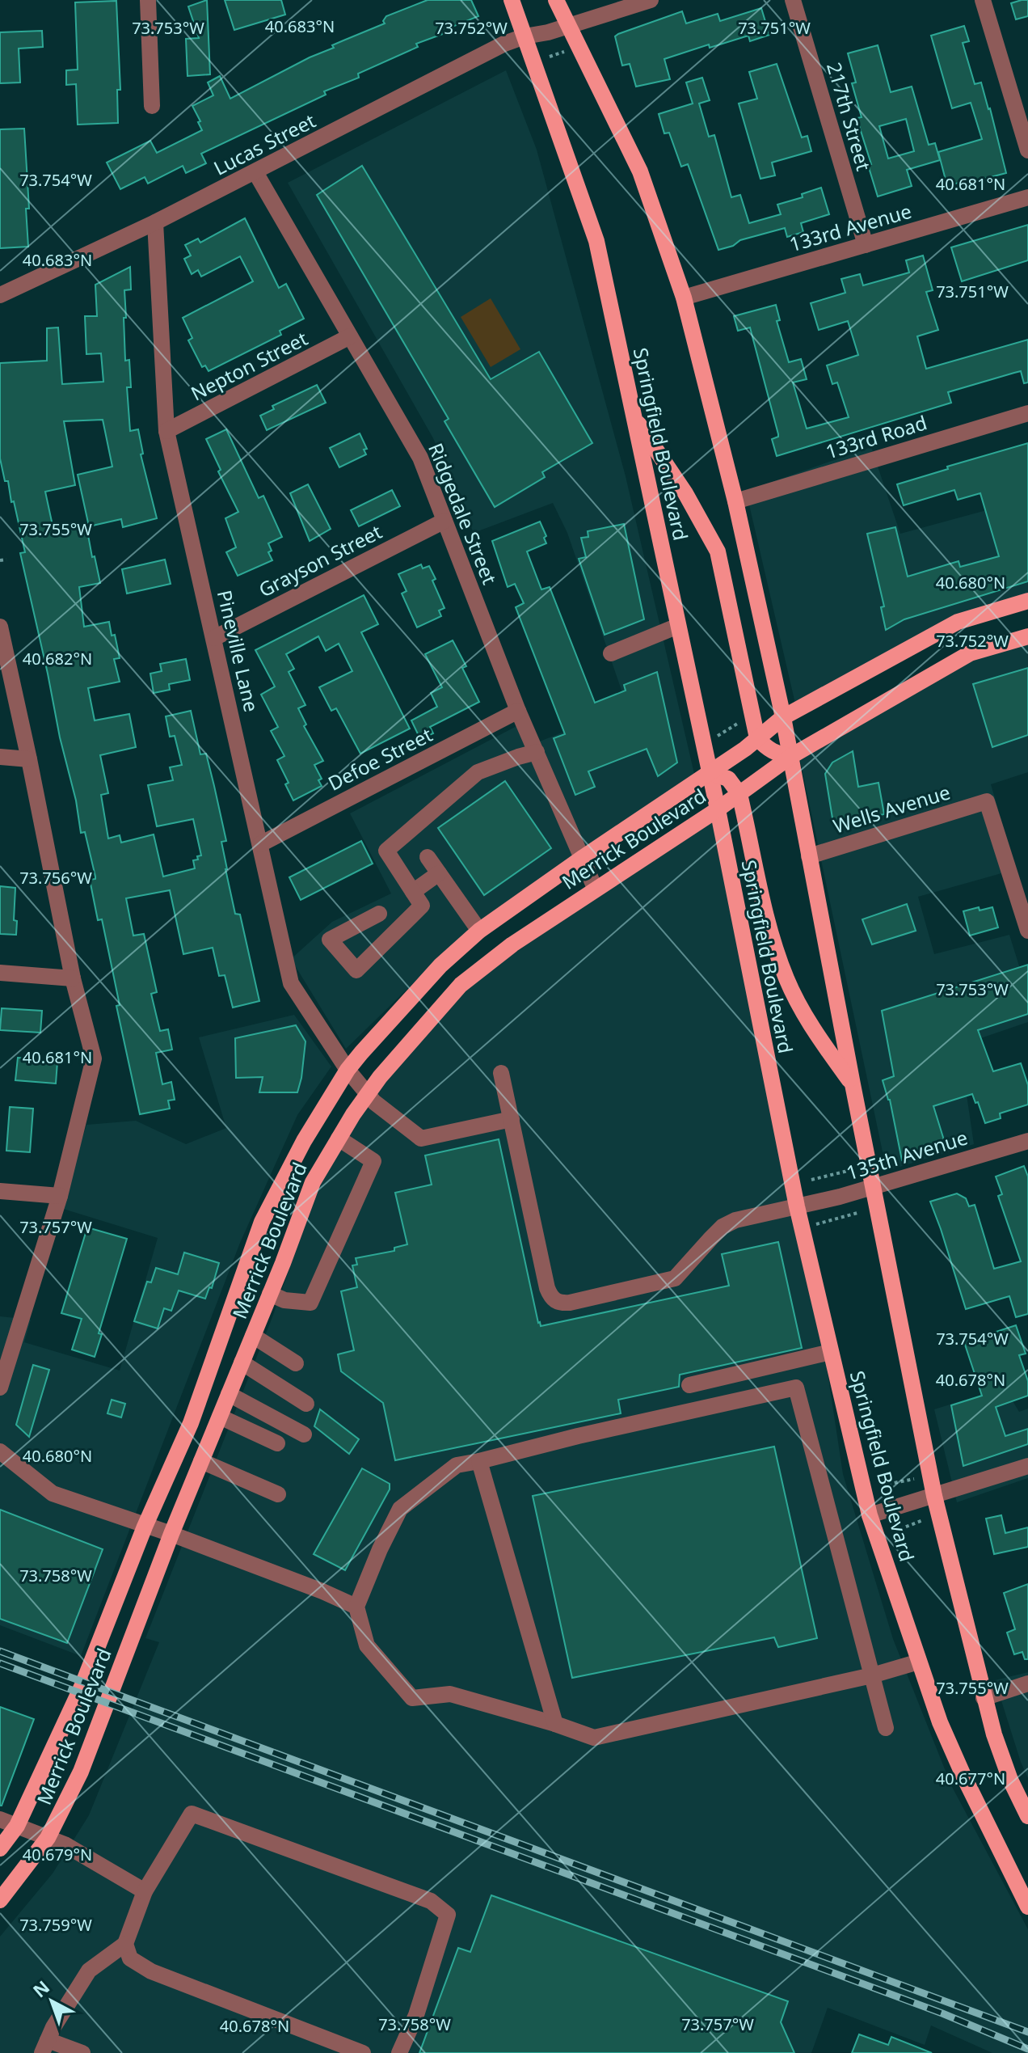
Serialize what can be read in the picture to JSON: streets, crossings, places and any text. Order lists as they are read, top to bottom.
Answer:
{
  "streets": {
    "main road": ["Springfield Boulevard", "Merrick Boulevard"],
    "street": [
      "217th Street",
      "Lucas Street",
      "133rd Avenue",
      "Nepton Street",
      "133rd Road",
      "Ridgedale Street",
      "Grayson Street",
      "Pineville Lane",
      "Defoe Street",
      "Wells Avenue",
      "135th Avenue"
    ]
  },
  "crossings": [
    ["217th Street", "133rd Avenue"],
    ["Lucas Street", "Springfield Boulevard"],
    ["Lucas Street", "Ridgedale Street"],
    ["Lucas Street", "Pineville Lane"],
    ["Nepton Street", "Ridgedale Street"],
    ["Nepton Street", "Pineville Lane"],
    ["Springfield Boulevard", "Merrick Boulevard"],
    ["Springfield Boulevard", "135th Avenue"],
    ["Ridgedale Street", "Grayson Street"],
    ["Ridgedale Street", "Defoe Street"],
    ["Ridgedale Street", "Merrick Boulevard"],
    ["Grayson Street", "Pineville Lane"],
    ["Pineville Lane", "Defoe Street"],
    ["Pineville Lane", "Merrick Boulevard"],
    ["Pineville Lane", "135th Avenue"]
  ],
  "north": "top left",
  "coordinates": [
    "40.683°N",
    "73.752°W",
    "73.753°W",
    "73.751°W",
    "73.754°W",
    "40.681°N",
    "73.755°W",
    "40.680°N",
    "40.682°N",
    "73.756°W",
    "73.757°W",
    "40.678°N",
    "73.758°W",
    "40.677°N",
    "40.679°N",
    "73.759°W"
  ]
}
